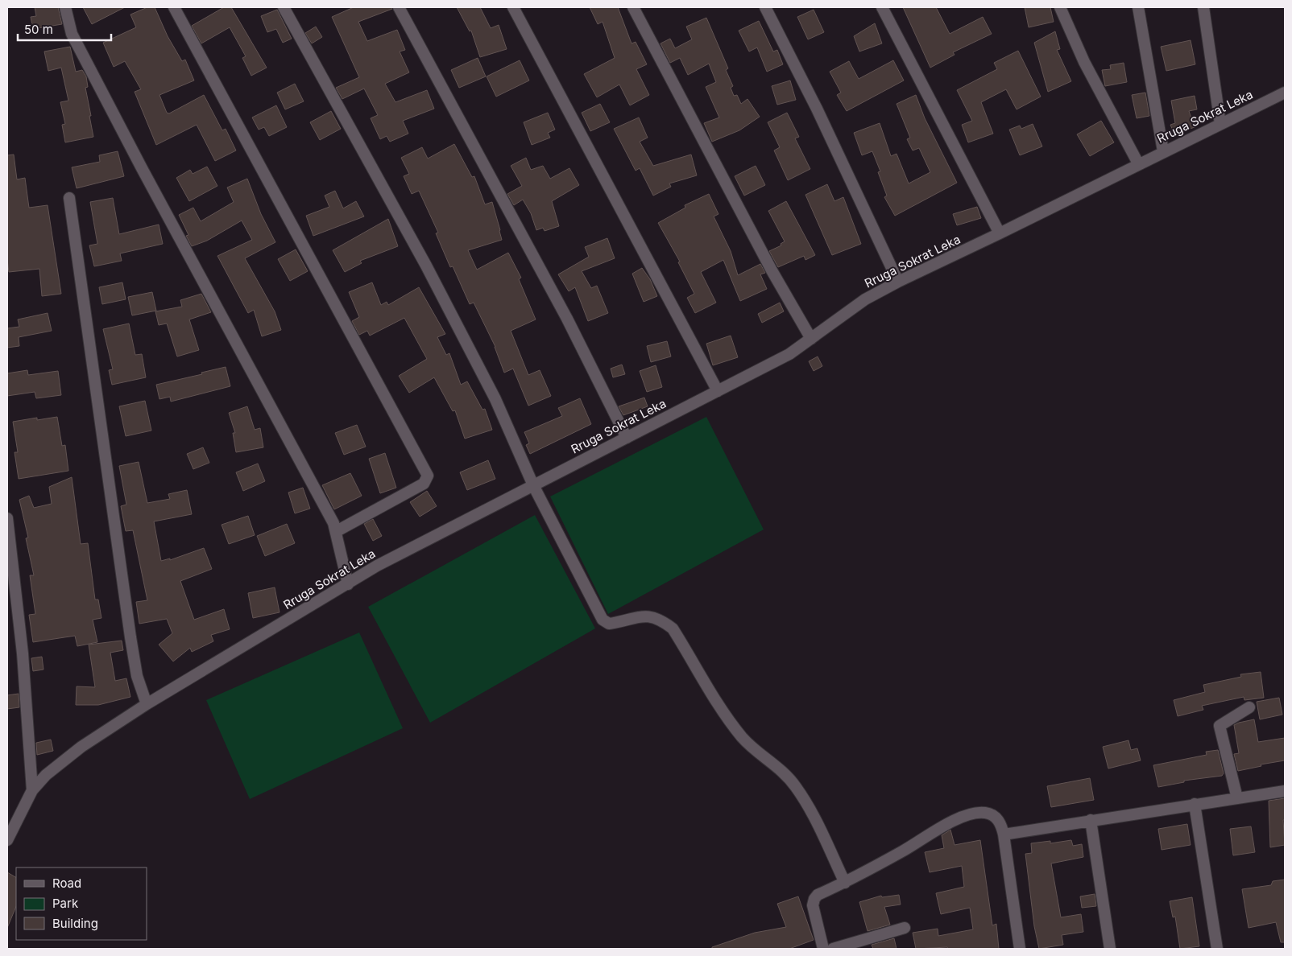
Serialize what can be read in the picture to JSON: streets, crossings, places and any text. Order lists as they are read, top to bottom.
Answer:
{
  "streets": {
    "street": ["Rruga Sokrat Leka"]
  },
  "legend": ["Road", "Park", "Building"],
  "scale_bar": "50 m"
}
